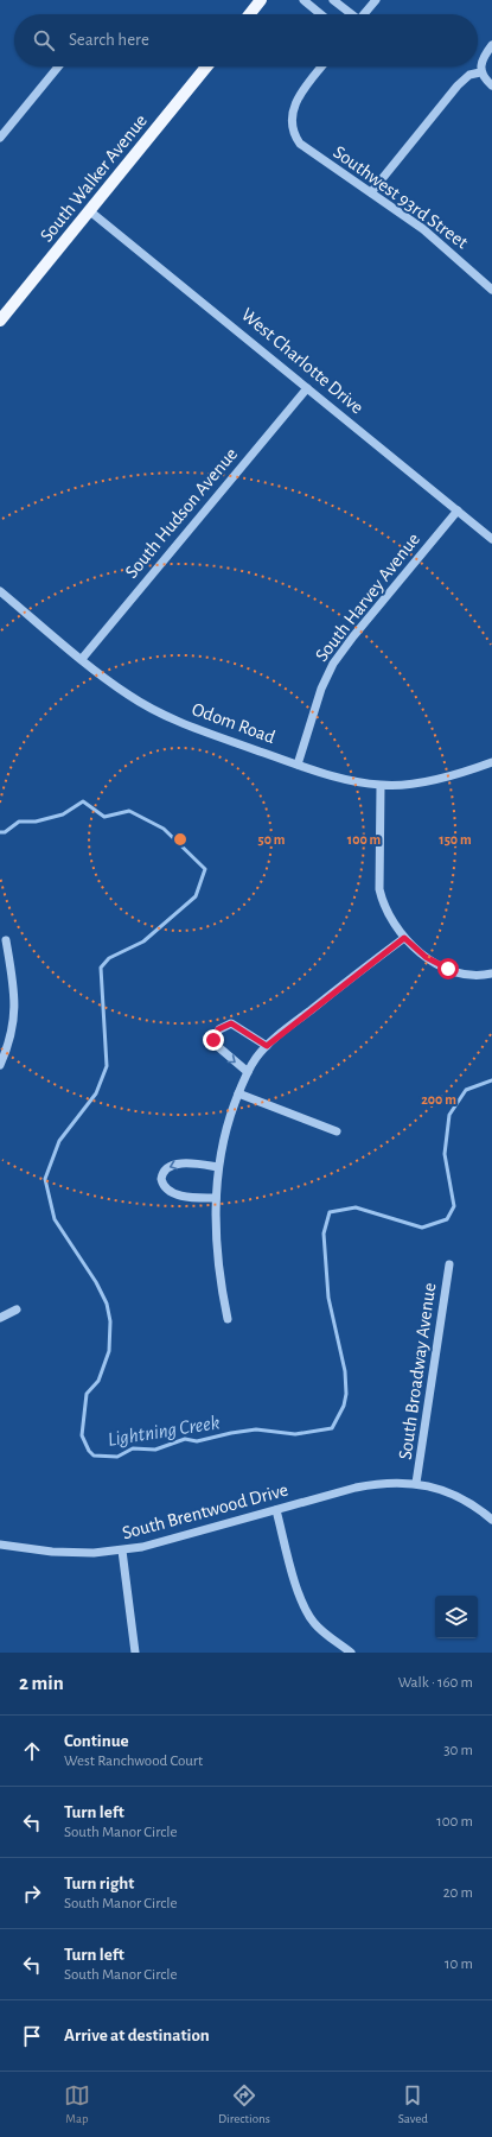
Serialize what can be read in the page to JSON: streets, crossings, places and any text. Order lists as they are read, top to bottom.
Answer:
{
  "streets": {
    "main road": ["South Walker Avenue"],
    "street": [
      "Southwest 93rd Street",
      "West Charlotte Drive",
      "South Hudson Avenue",
      "South Harvey Avenue",
      "Odom Road",
      "South Broadway Avenue",
      "South Brentwood Drive"
    ]
  },
  "crossings": [
    ["South Walker Avenue", "West Charlotte Drive"],
    ["West Charlotte Drive", "South Hudson Avenue"],
    ["West Charlotte Drive", "South Harvey Avenue"],
    ["South Hudson Avenue", "Odom Road"],
    ["South Harvey Avenue", "Odom Road"],
    ["South Broadway Avenue", "South Brentwood Drive"]
  ],
  "water": ["Lightning Creek"],
  "page": {
    "search": "Search here",
    "heading": ["2 min", "Walk · 160 m"],
    "list": [
      ["Continue", "West Ranchwood Court", "30 m"],
      ["Turn left", "South Manor Circle", "100 m"],
      ["Turn right", "South Manor Circle", "20 m"],
      ["Turn left", "South Manor Circle", "10 m"],
      "Arrive at destination"
    ],
    "nav": ["Map", "Directions", "Saved"]
  },
  "rings": [
    "50 m",
    "100 m",
    "150 m",
    "200 m"
  ]
}
